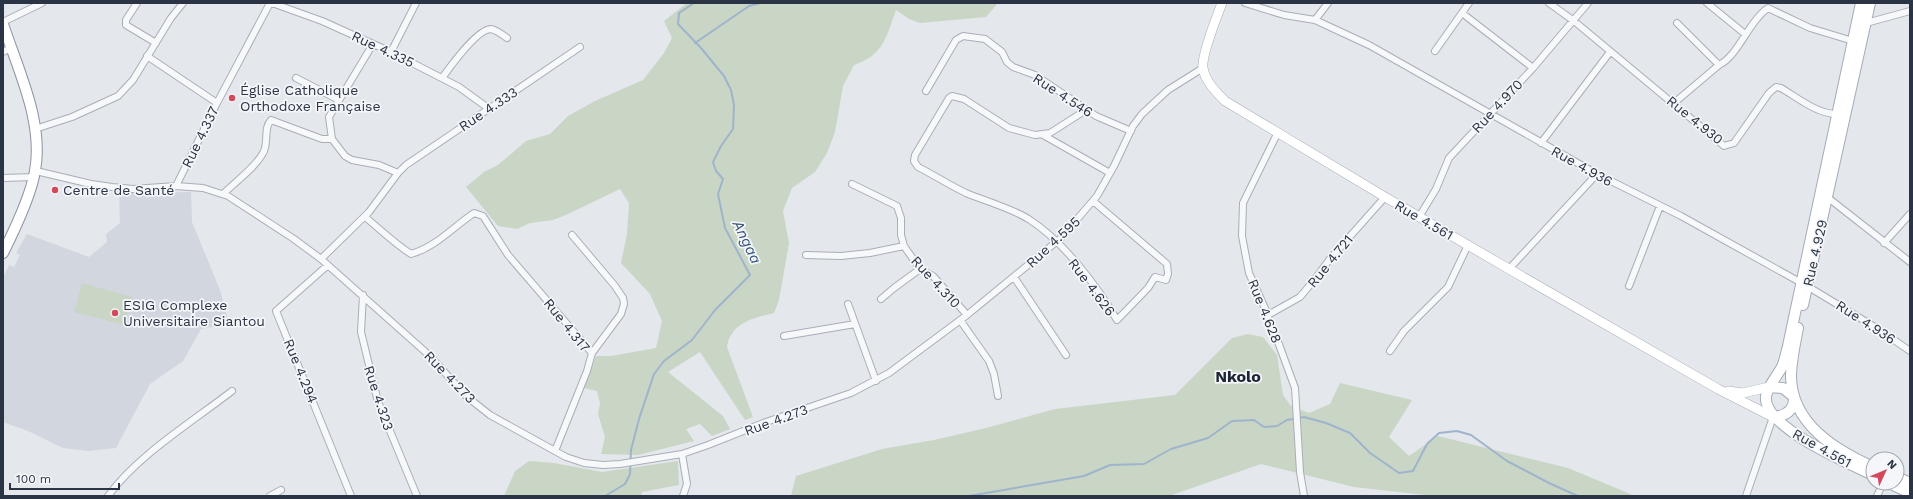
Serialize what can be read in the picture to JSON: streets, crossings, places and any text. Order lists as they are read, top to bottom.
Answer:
{
  "streets": {
    "main road": ["Rue 4.561", "Rue 4.929"],
    "street": [
      "Rue 4.335",
      "Rue 4.546",
      "Rue 4.970",
      "Rue 4.333",
      "Rue 4.930",
      "Rue 4.337",
      "Rue 4.936",
      "Rue 4.595",
      "Rue 4.721",
      "Rue 4.310",
      "Rue 4.626",
      "Rue 4.628",
      "Rue 4.317",
      "Rue 4.294",
      "Rue 4.273",
      "Rue 4.323"
    ]
  },
  "crossings": [
    ["Rue 4.335", "Rue 4.333"],
    ["Rue 4.335", "Rue 4.337"],
    ["Rue 4.546", "Rue 4.595"],
    ["Rue 4.970", "Rue 4.930"],
    ["Rue 4.970", "Rue 4.936"],
    ["Rue 4.970", "Rue 4.561"],
    ["Rue 4.930", "Rue 4.929"],
    ["Rue 4.337", "Rue 4.273"],
    ["Rue 4.936", "Rue 4.929"],
    ["Rue 4.561", "Rue 4.595"],
    ["Rue 4.561", "Rue 4.929"],
    ["Rue 4.561", "Rue 4.721"],
    ["Rue 4.561", "Rue 4.628"],
    ["Rue 4.595", "Rue 4.310"],
    ["Rue 4.595", "Rue 4.626"],
    ["Rue 4.595", "Rue 4.273"],
    ["Rue 4.721", "Rue 4.628"],
    ["Rue 4.317", "Rue 4.273"],
    ["Rue 4.294", "Rue 4.273"],
    ["Rue 4.273", "Rue 4.323"]
  ],
  "districts": ["Nkolo"],
  "water": ["Angaa"],
  "places": ["Église Catholique Orthodoxe Française", "Centre de Santé", "ESIG Complexe Universitaire Siantou"],
  "scale_bar": "100 m",
  "north": "top right"
}
